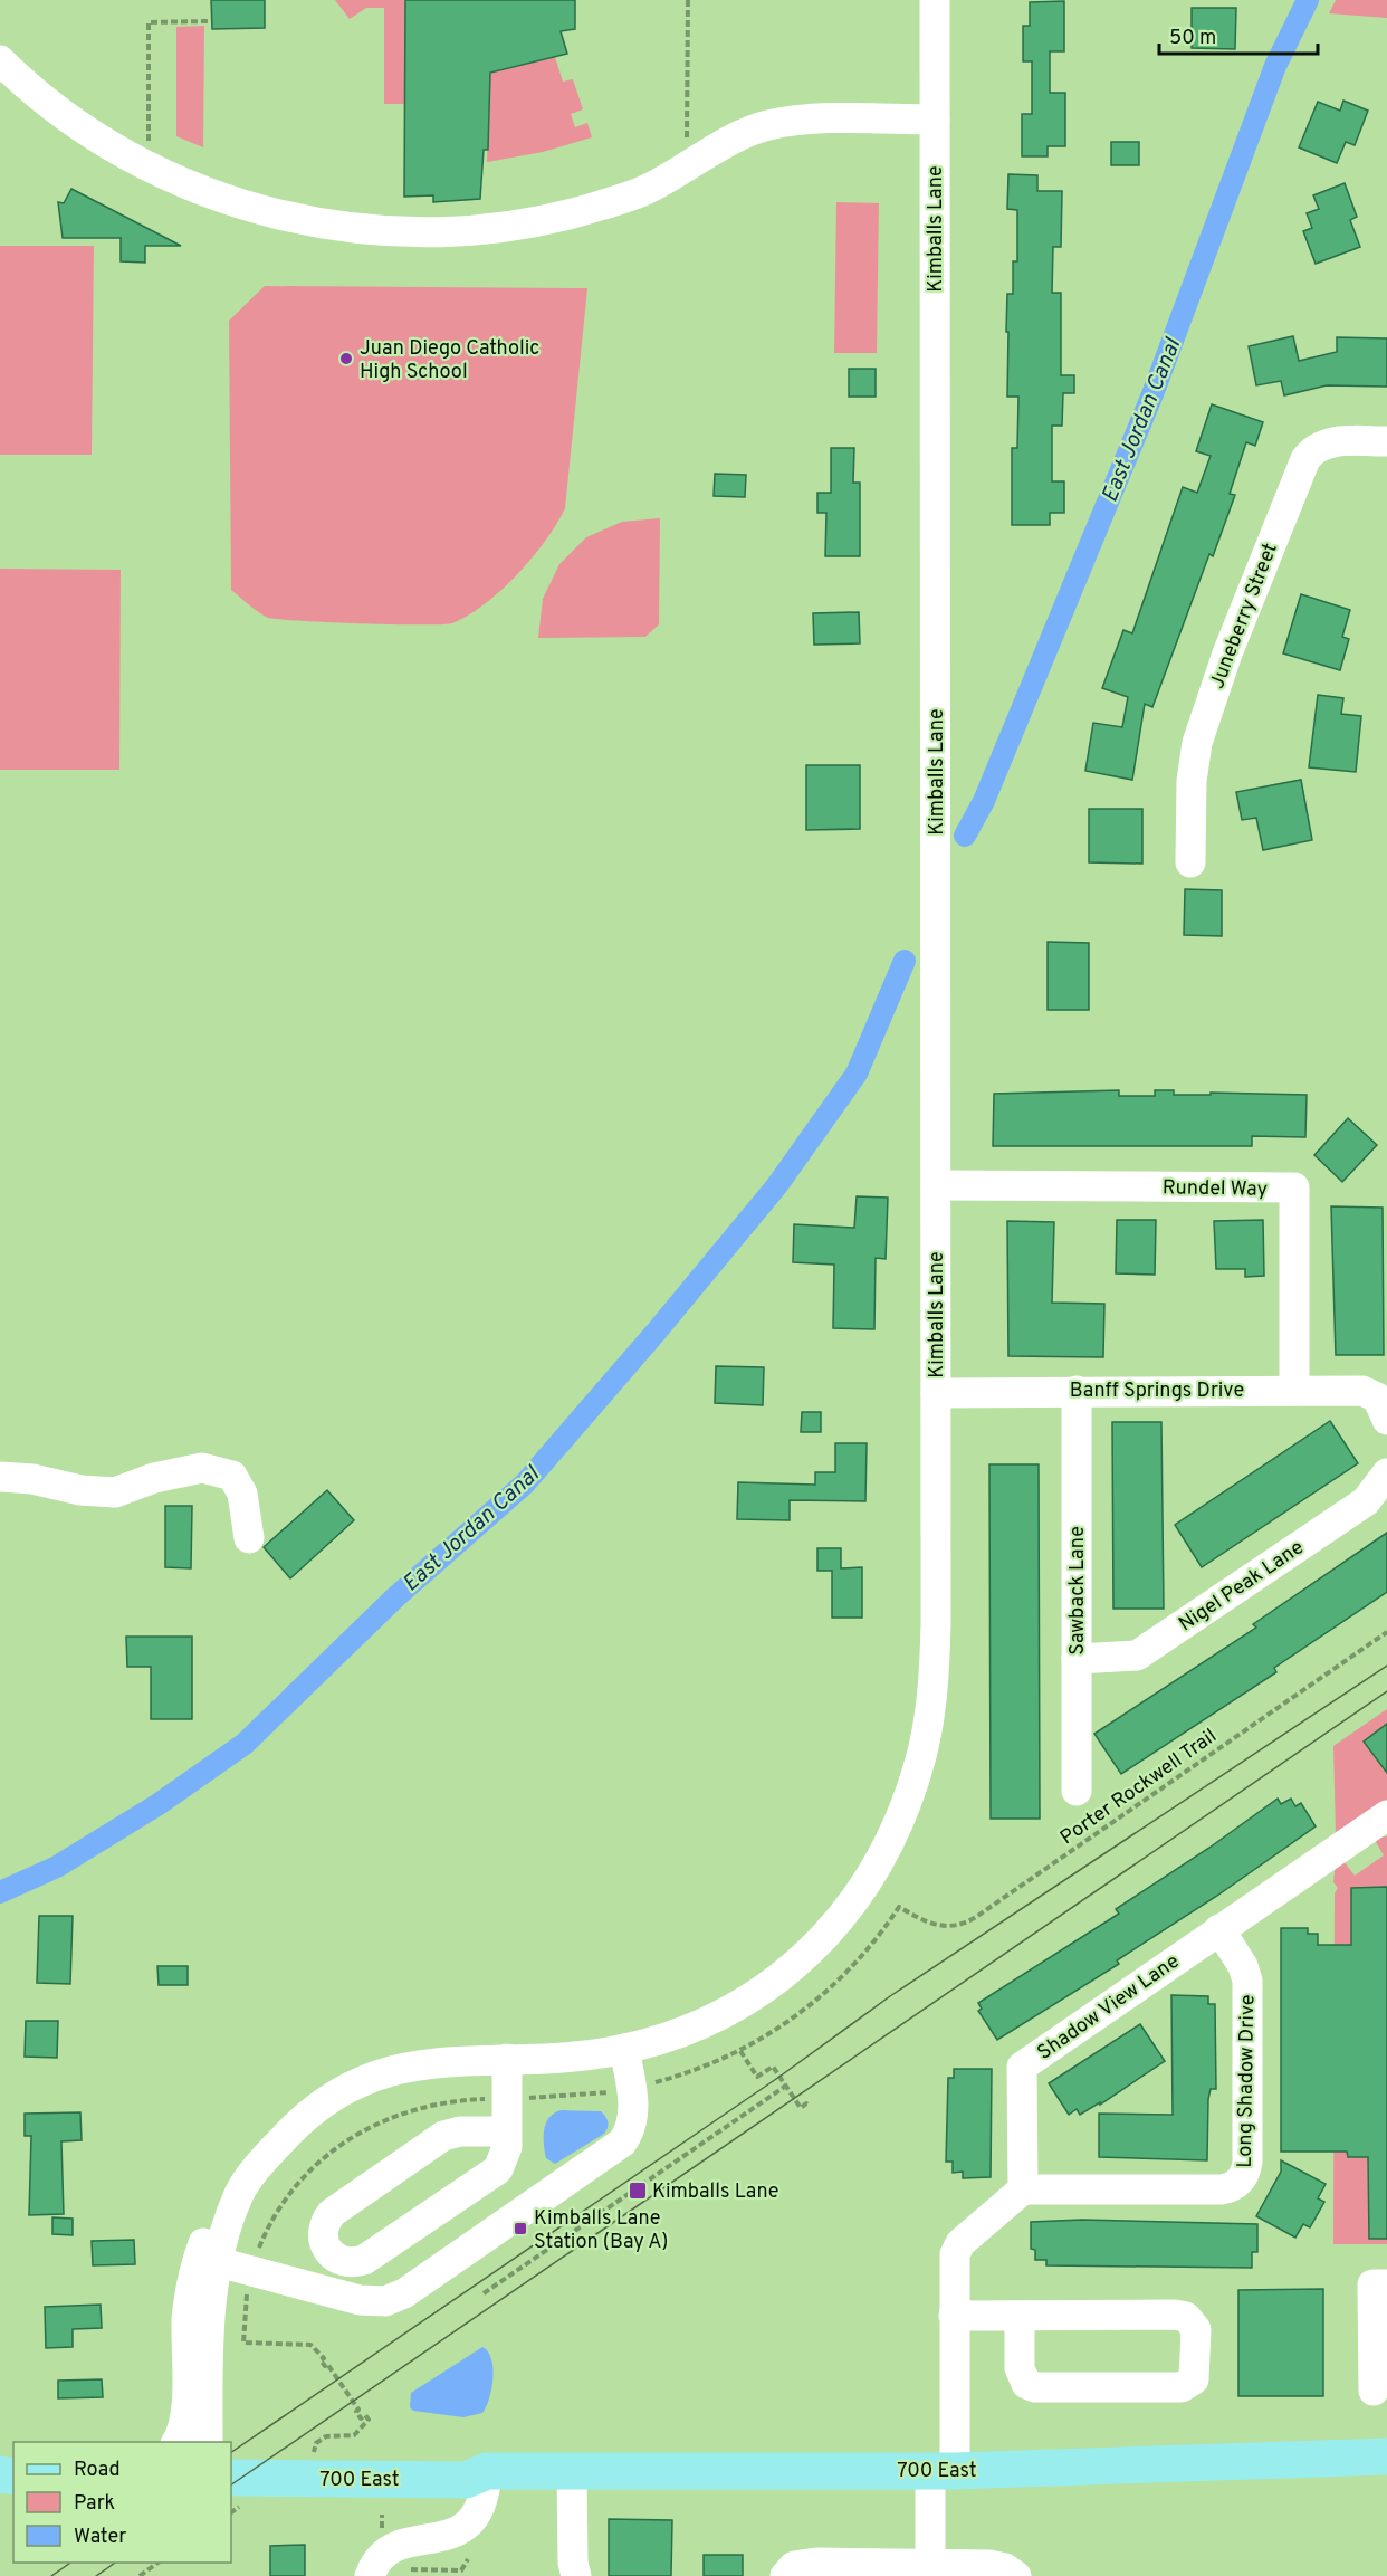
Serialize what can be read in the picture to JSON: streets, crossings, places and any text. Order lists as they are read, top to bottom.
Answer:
{
  "streets": {
    "main road": ["700 East"],
    "street": [
      "Kimballs Lane",
      "Juneberry Street",
      "Rundel Way",
      "Banff Springs Drive",
      "Nigel Peak Lane",
      "Sawback Lane",
      "Shadow View Lane",
      "Long Shadow Drive"
    ],
    "path": ["Porter Rockwell Trail"]
  },
  "crossings": [
    ["Kimballs Lane", "Rundel Way"],
    ["Kimballs Lane", "Banff Springs Drive"],
    ["Rundel Way", "Banff Springs Drive"],
    ["Banff Springs Drive", "Sawback Lane"],
    ["Nigel Peak Lane", "Sawback Lane"],
    ["Shadow View Lane", "Long Shadow Drive"]
  ],
  "water": ["East Jordan Canal"],
  "places": {
    "other": ["Juan Diego Catholic High School"],
    "transit": ["Kimballs Lane", "Kimballs Lane Station (Bay A)"]
  },
  "legend": ["Road", "Park", "Water"],
  "scale_bar": "50 m"
}
